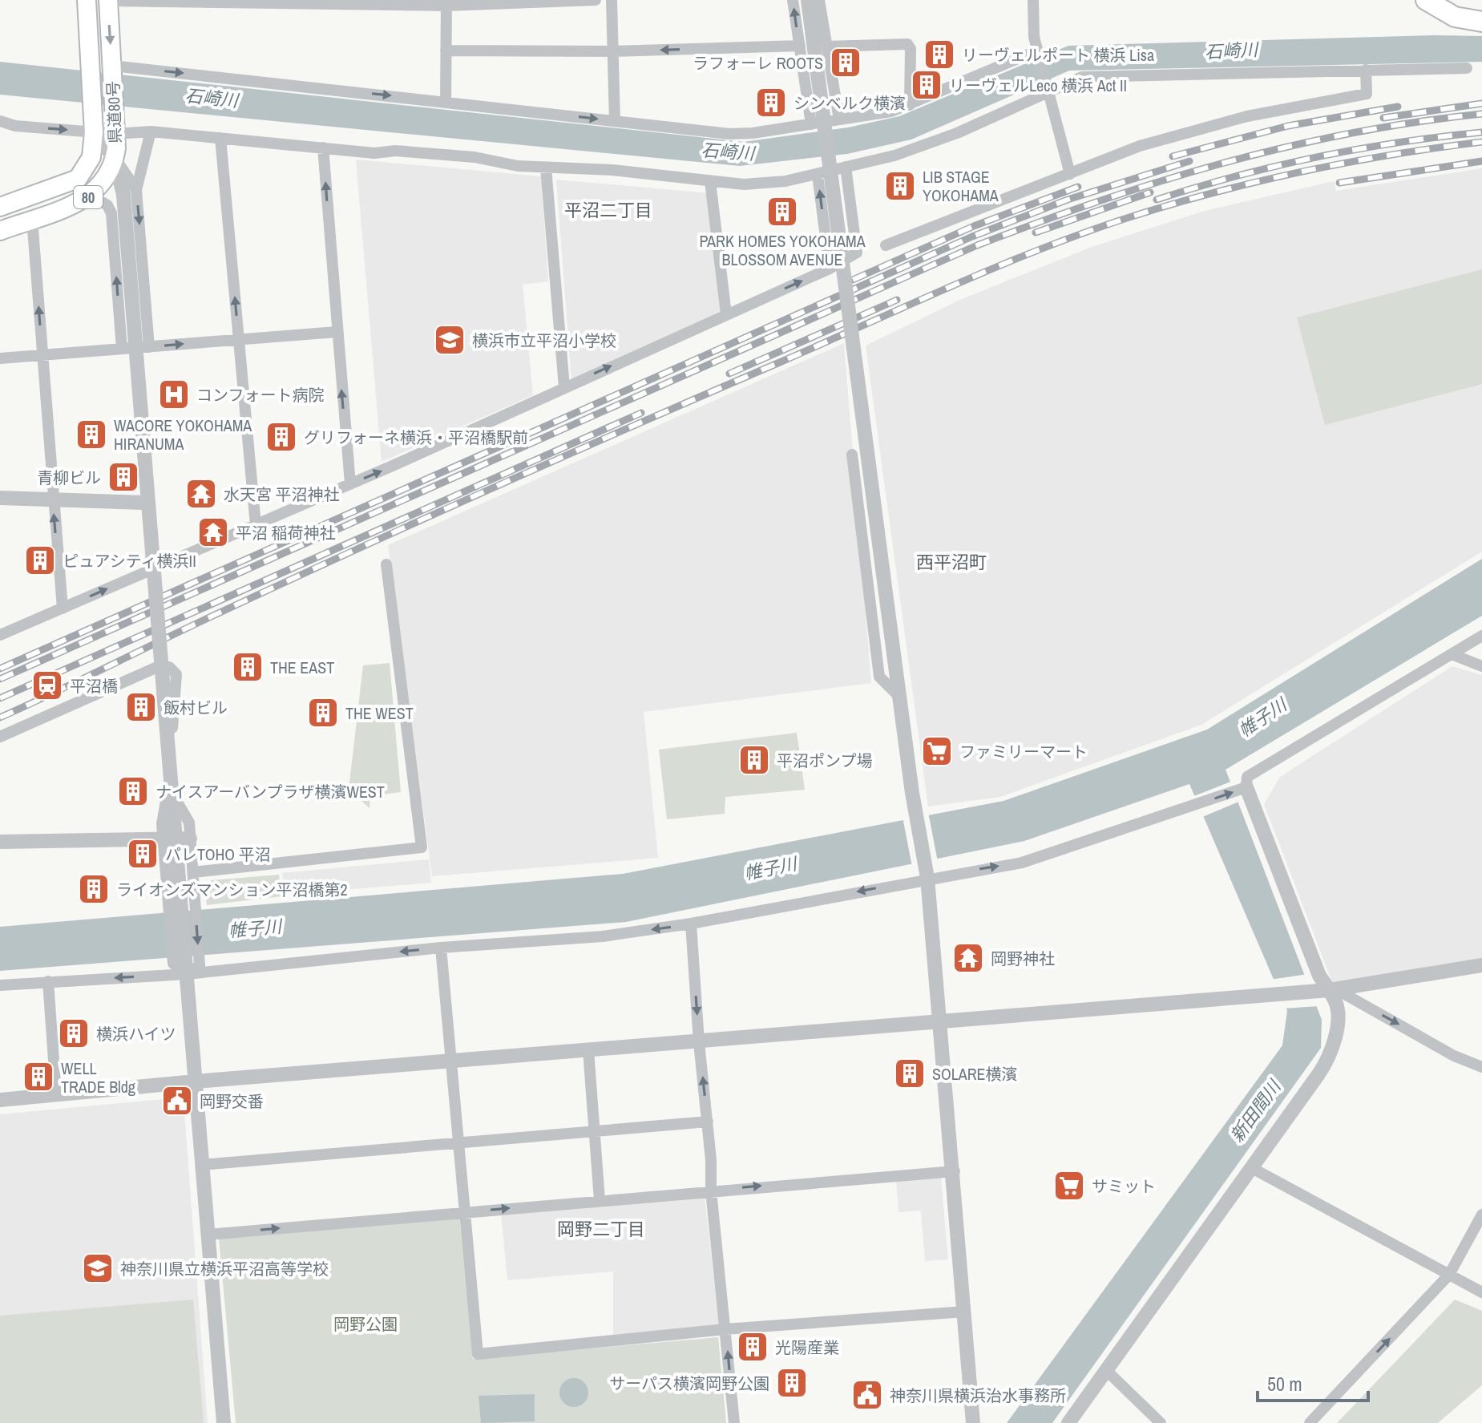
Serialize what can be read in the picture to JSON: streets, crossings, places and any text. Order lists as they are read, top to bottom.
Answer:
{
  "streets": {
    "main road": ["県道80号", "80"]
  },
  "crossings": [
    ["県道80号", "80"]
  ],
  "districts": ["平沼二丁目", "西平沼町", "岡野二丁目"],
  "water": ["石崎川", "帷子川", "新田間川"],
  "parks": ["岡野公園"],
  "places": {
    "building": [
      "リーヴェルポート 横浜 Lisa",
      "ラフォーレ ROOTS",
      "リーヴェルLeco 横浜 Act II",
      "シンベルク横濱",
      "LIB STAGE YOKOHAMA",
      "PARK HOMES YOKOHAMA BLOSSOM AVENUE",
      "WACORE YOKOHAMA HIRANUMA",
      "グリフォーネ横浜・平沼橋駅前",
      "青柳ビル",
      "ピュアシティ横浜II",
      "THE EAST",
      "飯村ビル",
      "THE WEST",
      "平沼ポンプ場",
      "ナイスアーバンプラザ横濱WEST",
      "パレTOHO 平沼",
      "ライオンズマンション平沼橋第2",
      "横浜ハイツ",
      "SOLARE横濱",
      "WELL TRADE Bldg",
      "光陽産業",
      "サーパス横濱岡野公園"
    ],
    "school or university": ["横浜市立平沼小学校", "神奈川県立横浜平沼高等学校"],
    "hospital": ["コンフォート病院"],
    "temple": ["水天宮 平沼神社", "平沼 稲荷神社", "岡野神社"],
    "station": ["平沼橋"],
    "supermarket": ["ファミリーマート", "サミット"],
    "public building": ["岡野交番", "神奈川県横浜治水事務所"]
  },
  "scale_bar": "50 m"
}
